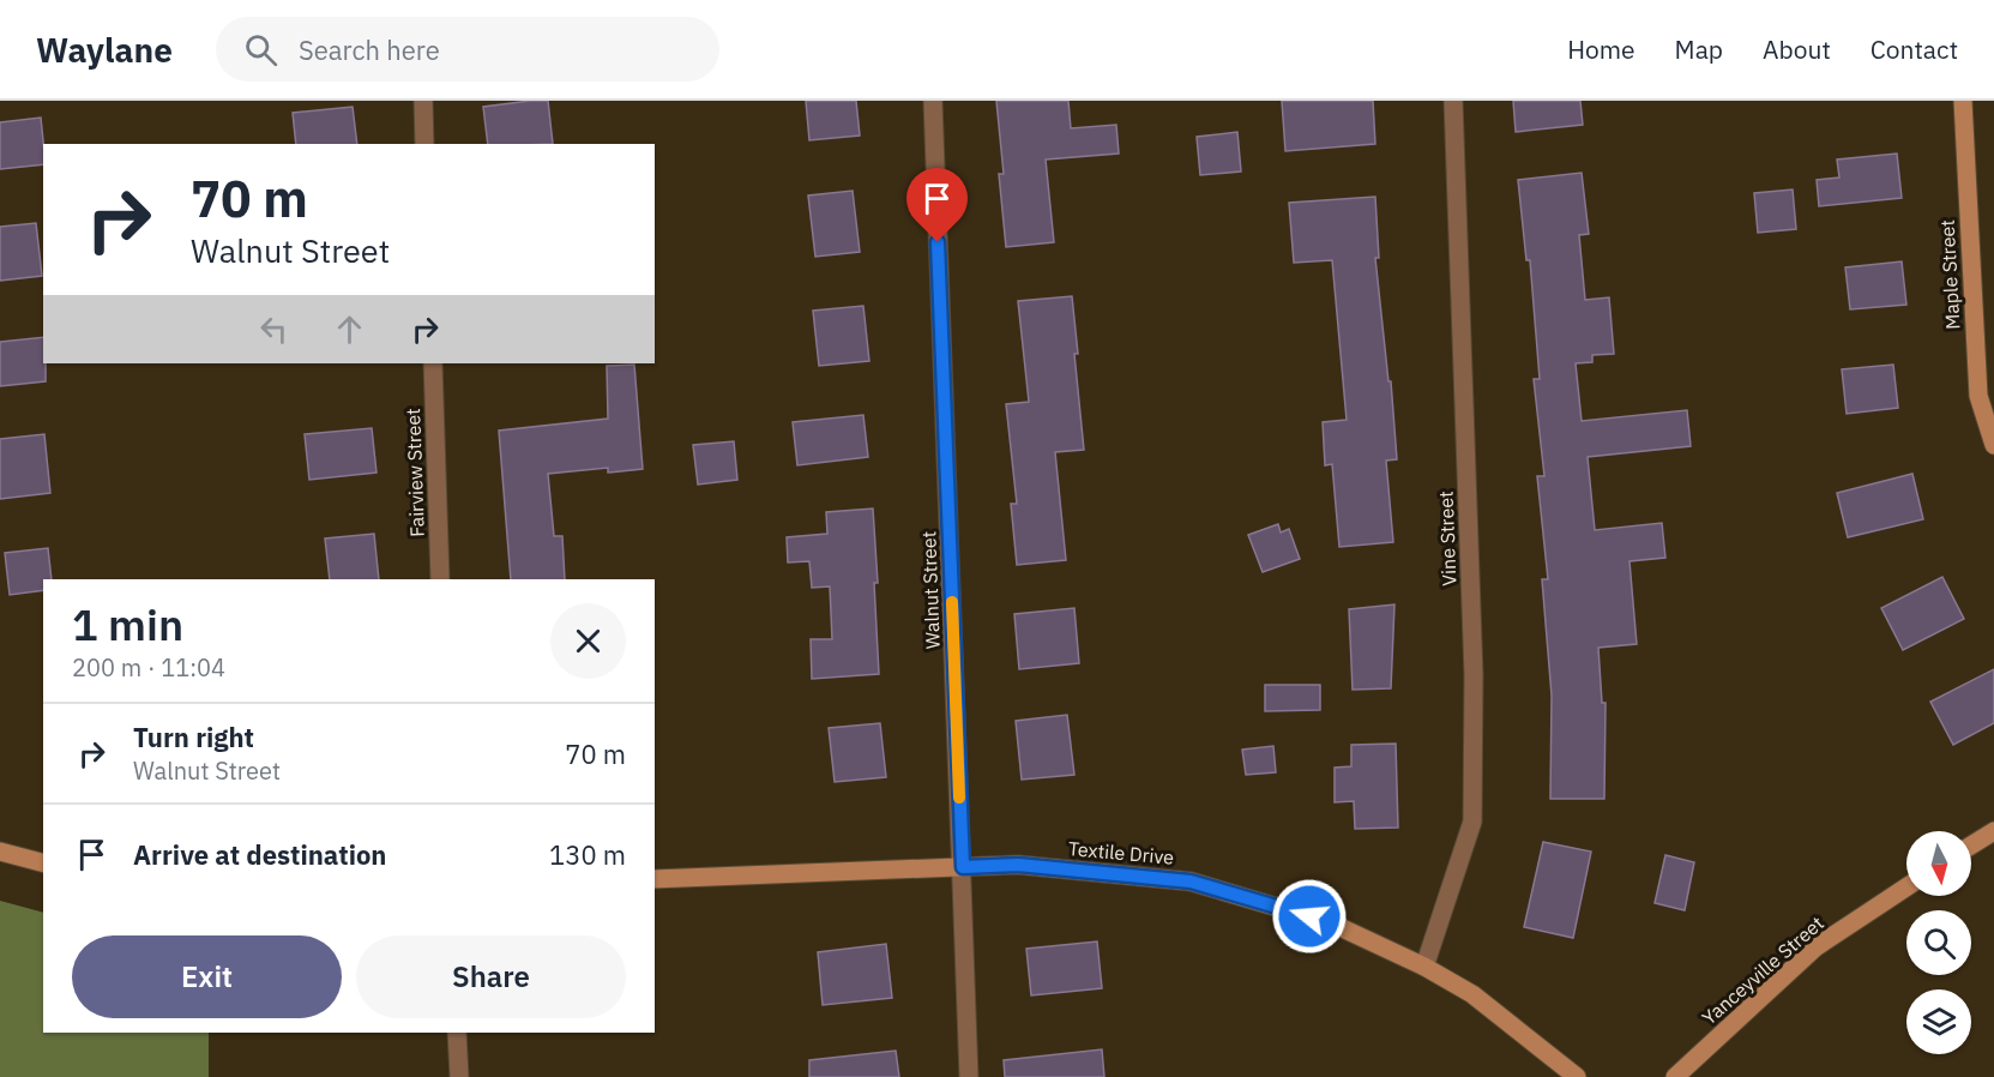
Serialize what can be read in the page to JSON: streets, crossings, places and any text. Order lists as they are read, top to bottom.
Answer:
{
  "streets": {
    "street": [
      "Maple Street",
      "Fairview Street",
      "Vine Street",
      "Walnut Street",
      "Textile Drive",
      "Yanceyville Street"
    ]
  },
  "crossings": [
    ["Vine Street", "Textile Drive"],
    ["Walnut Street", "Textile Drive"]
  ],
  "north": "bottom",
  "page": {
    "header": "Waylane",
    "search": "Search here",
    "nav": [
      "Home",
      "Map",
      "About",
      "Contact"
    ],
    "turn": ["70 m", "Walnut Street"],
    "heading": ["1 min", "200 m · 11:04"],
    "list": [
      {
        "name": "Turn right",
        "note": "Walnut Street",
        "value": "70 m"
      },
      {
        "name": "Arrive at destination",
        "value": "130 m"
      }
    ],
    "buttons": ["Exit", "Share"]
  }
}
